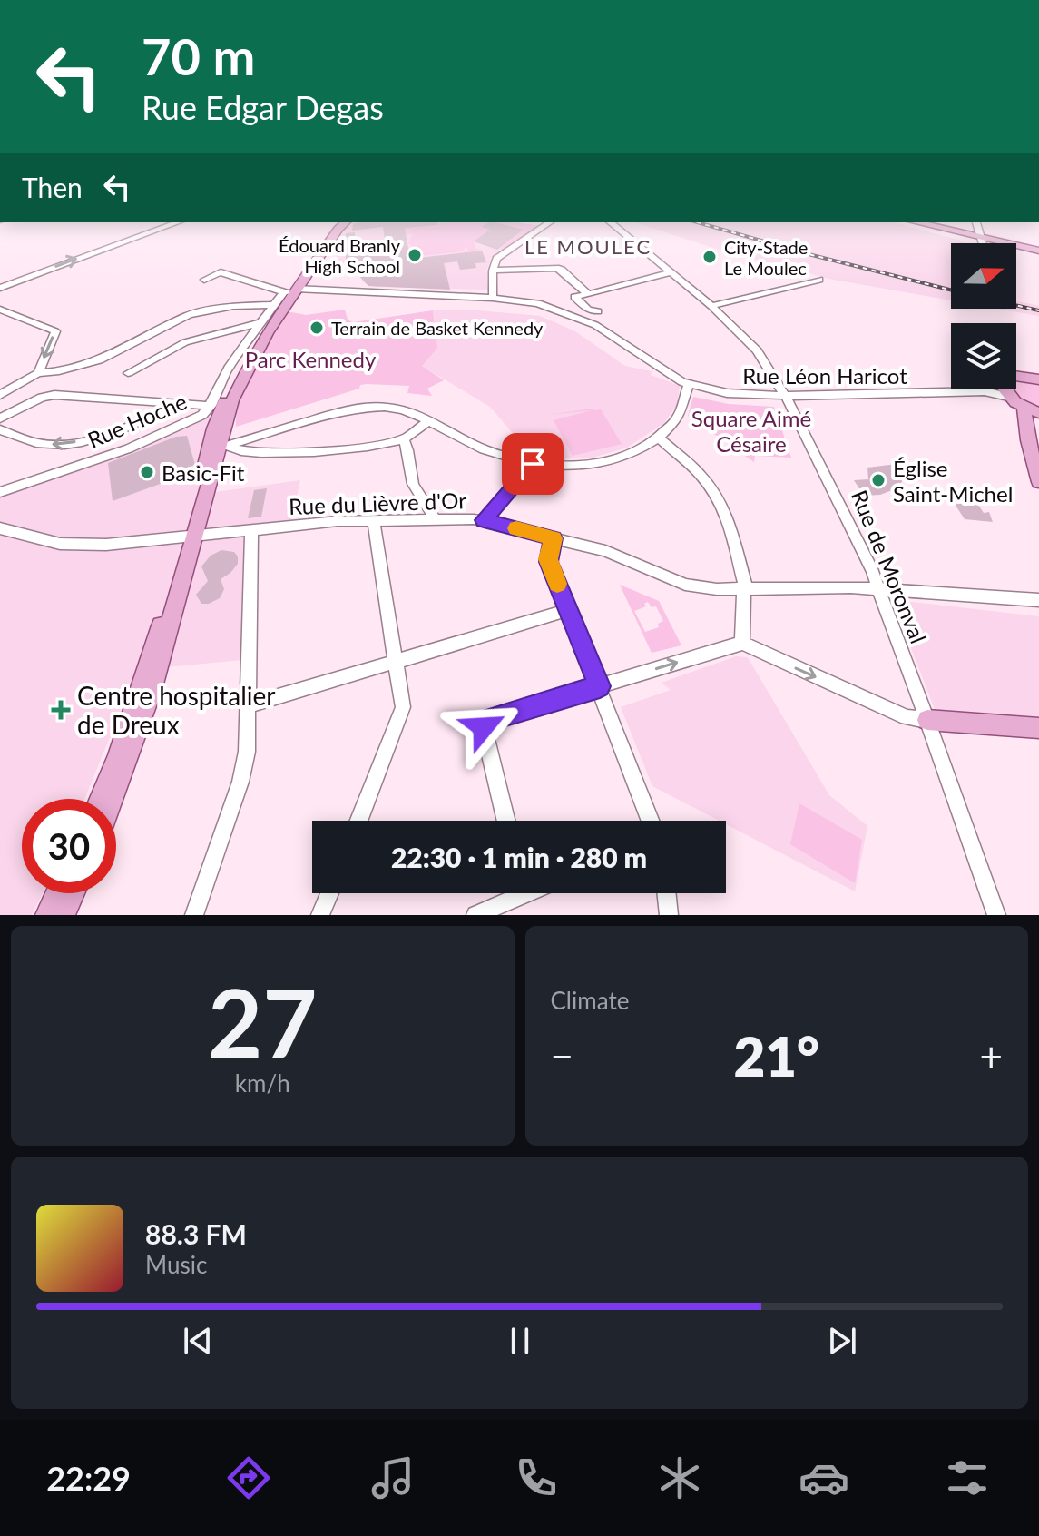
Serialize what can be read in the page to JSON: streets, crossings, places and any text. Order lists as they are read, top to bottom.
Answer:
{
  "streets": {
    "street": [
      "Rue Léon Haricot",
      "Rue Hoche",
      "Rue du Lièvre d'Or",
      "Rue de Moronval"
    ]
  },
  "crossings": [
    ["Rue Léon Haricot", "Rue Hoche"],
    ["Rue Léon Haricot", "Rue de Moronval"],
    ["Rue du Lièvre d'Or", "Rue de Moronval"]
  ],
  "districts": ["LE MOULEC"],
  "parks": ["Parc Kennedy", "Square Aimé Césaire"],
  "places": {
    "other": [
      "Édouard Branly High School",
      "City-Stade Le Moulec",
      "Terrain de Basket Kennedy",
      "Basic-Fit",
      "Église Saint-Michel"
    ],
    "health": ["Centre hospitalier de Dreux"]
  },
  "north": "right",
  "page": {
    "turn": ["70 m", "Rue Edgar Degas"],
    "then": "Then",
    "limit": "30",
    "trip": "22:30 · 1 min · 280 m",
    "tile": [
      ["27", "km/h"],
      "Climate"
    ],
    "heat": ["−", "21°", "+"],
    "song": ["88.3 FM", "Music"],
    "tabs": "22:29"
  }
}
